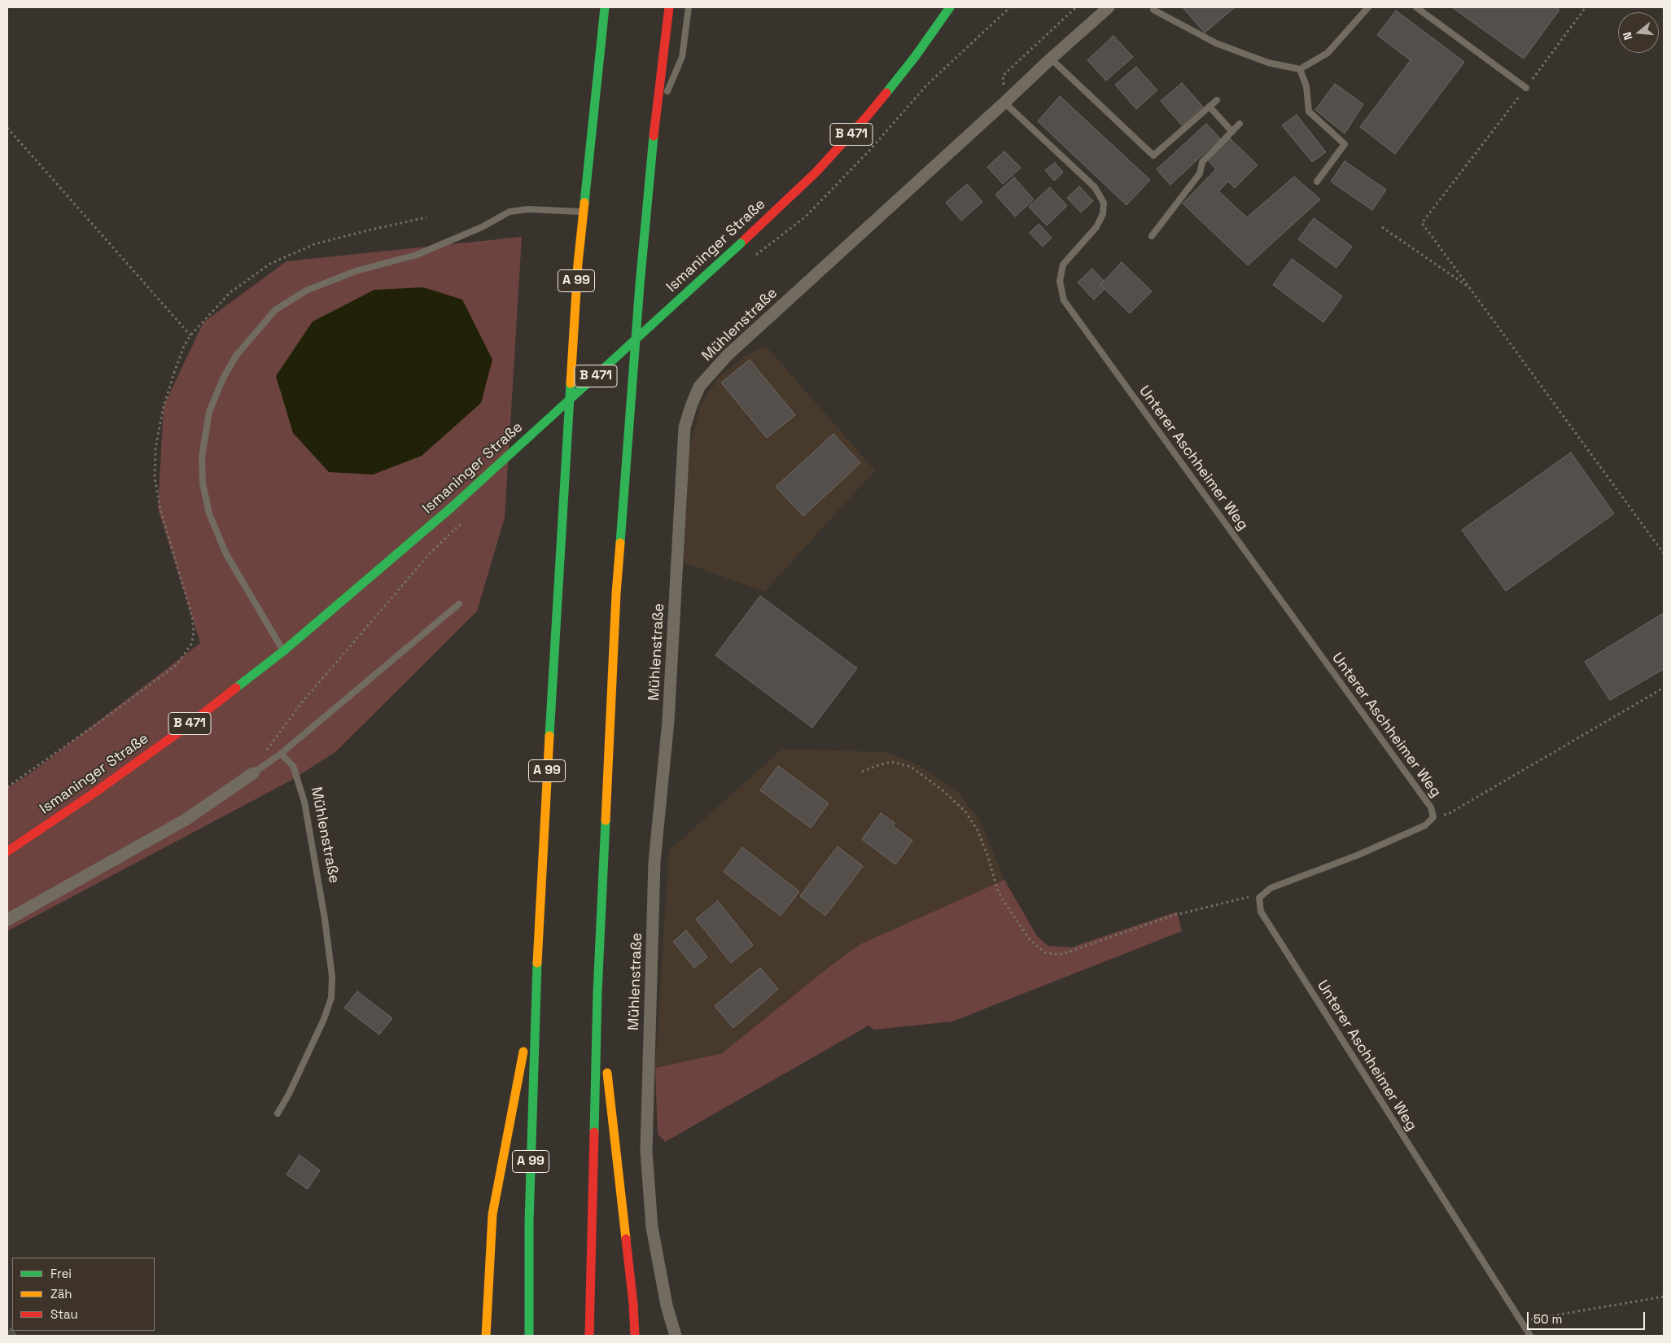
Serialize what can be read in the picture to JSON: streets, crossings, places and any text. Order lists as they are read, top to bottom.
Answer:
{
  "streets": {
    "main road": ["B 471", "Ismaninger Straße", "A 99"],
    "street": ["Mühlenstraße"],
    "lane": ["Unterer Aschheimer Weg"]
  },
  "crossings": [
    ["B 471", "Ismaninger Straße"],
    ["Mühlenstraße", "Unterer Aschheimer Weg"]
  ],
  "legend": ["Frei", "Zäh", "Stau"],
  "scale_bar": "50 m",
  "north": "left"
}
